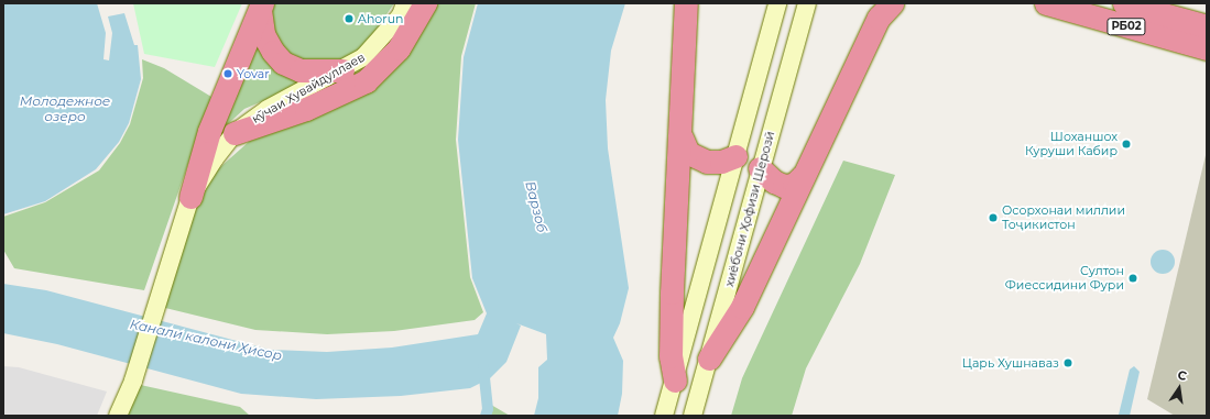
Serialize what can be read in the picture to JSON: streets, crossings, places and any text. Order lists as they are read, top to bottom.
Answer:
{
  "streets": {
    "highway": ["РБ02"],
    "main road": ["кӯчаи Хувайдуллаев", "хиёбони Ҳофизи Шерозӣ"]
  },
  "water": ["Молодежное озеро", "Варзоб", "Канали калони Ҳисор"],
  "places": [
    "Ahorun",
    "Yovar",
    "Шоханшох Куруши Кабир",
    "Осорхонаи миллии Тоҷикистон",
    "Султон Фиессидини Фури",
    "Царь Хушнаваз"
  ],
  "north": "top"
}
